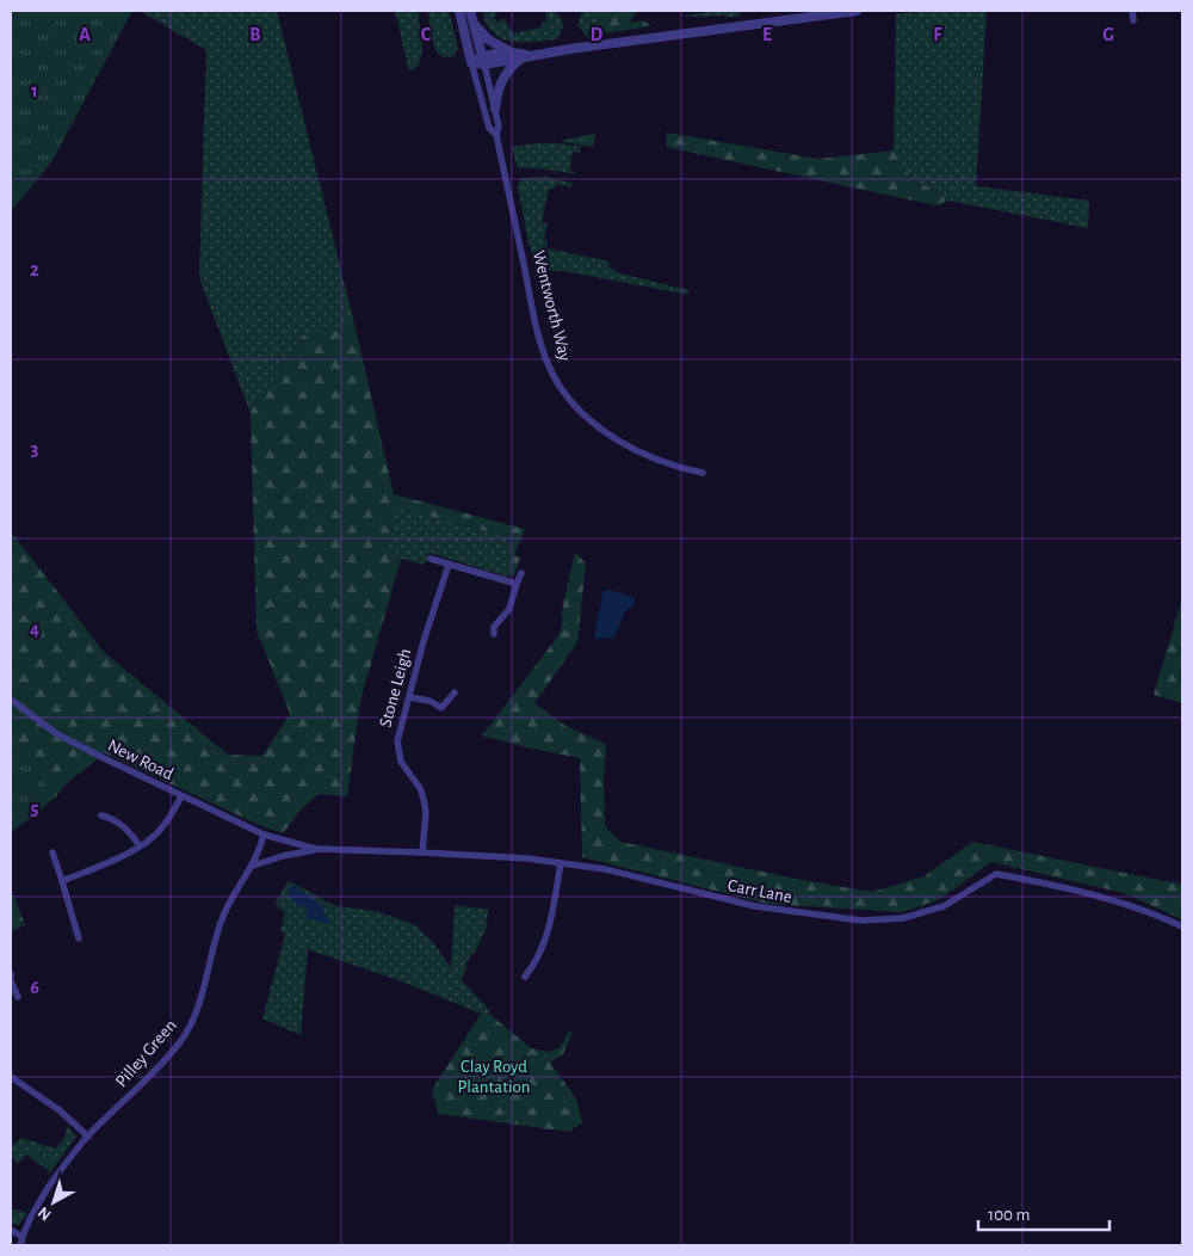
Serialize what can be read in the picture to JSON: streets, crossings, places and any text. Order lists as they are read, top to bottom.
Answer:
{
  "streets": {
    "street": [
      "Wentworth Way",
      "Stone Leigh",
      "New Road",
      "Carr Lane",
      "Pilley Green"
    ]
  },
  "crossings": [
    ["Stone Leigh", "Carr Lane"],
    ["New Road", "Carr Lane"],
    ["New Road", "Pilley Green"],
    ["Carr Lane", "Pilley Green"]
  ],
  "parks": ["Clay Royd Plantation"],
  "scale_bar": "100 m",
  "north": "bottom left",
  "grid": {
    "columns": [
      "A",
      "B",
      "C",
      "D",
      "E",
      "F",
      "G"
    ],
    "rows": [
      "1",
      "2",
      "3",
      "4",
      "5",
      "6"
    ]
  }
}
